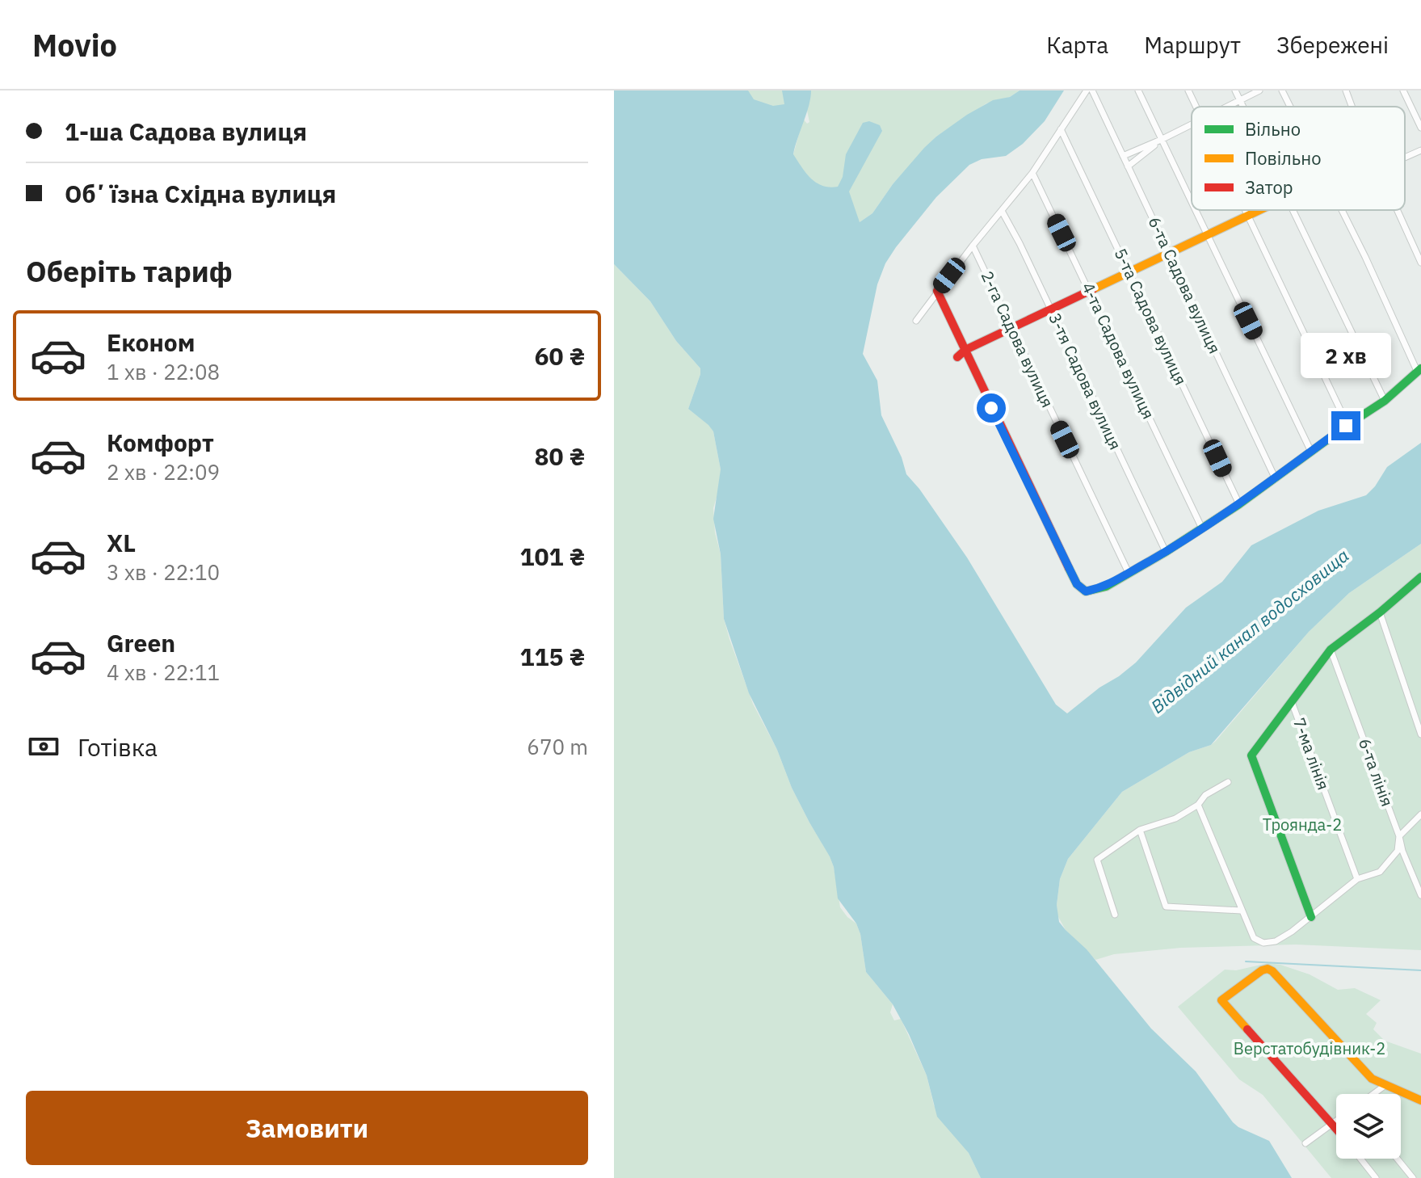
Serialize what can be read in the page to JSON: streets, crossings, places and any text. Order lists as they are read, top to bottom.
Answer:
{
  "streets": {
    "street": [
      "6-та Садова вулиця",
      "5-та Садова вулиця",
      "2-га Садова вулиця",
      "4-та Садова вулиця",
      "3-тя Садова вулиця",
      "7-ма лінія",
      "6-та лінія"
    ]
  },
  "water": ["Відвідний канал водосховища"],
  "parks": ["Троянда-2", "Верстатобудівник-2"],
  "legend": ["Вільно", "Повільно", "Затор"],
  "page": {
    "header": "Movio",
    "nav": ["Карта", "Маршрут", "Збережені"],
    "banner": ["1-ша Садова вулиця", "Обʼїзна Східна вулиця"],
    "heading": "Оберіть тариф",
    "list": [
      {
        "name": "Економ",
        "note": "1 хв · 22:08",
        "value": "60 ₴"
      },
      {
        "name": "Комфорт",
        "note": "2 хв · 22:09",
        "value": "80 ₴"
      },
      {
        "name": "XL",
        "note": "3 хв · 22:10",
        "value": "101 ₴"
      },
      {
        "name": "Green",
        "note": "4 хв · 22:11",
        "value": "115 ₴"
      }
    ],
    "bubble": "2 хв",
    "pay": ["Готівка", "670 m"],
    "buttons": "Замовити"
  }
}
